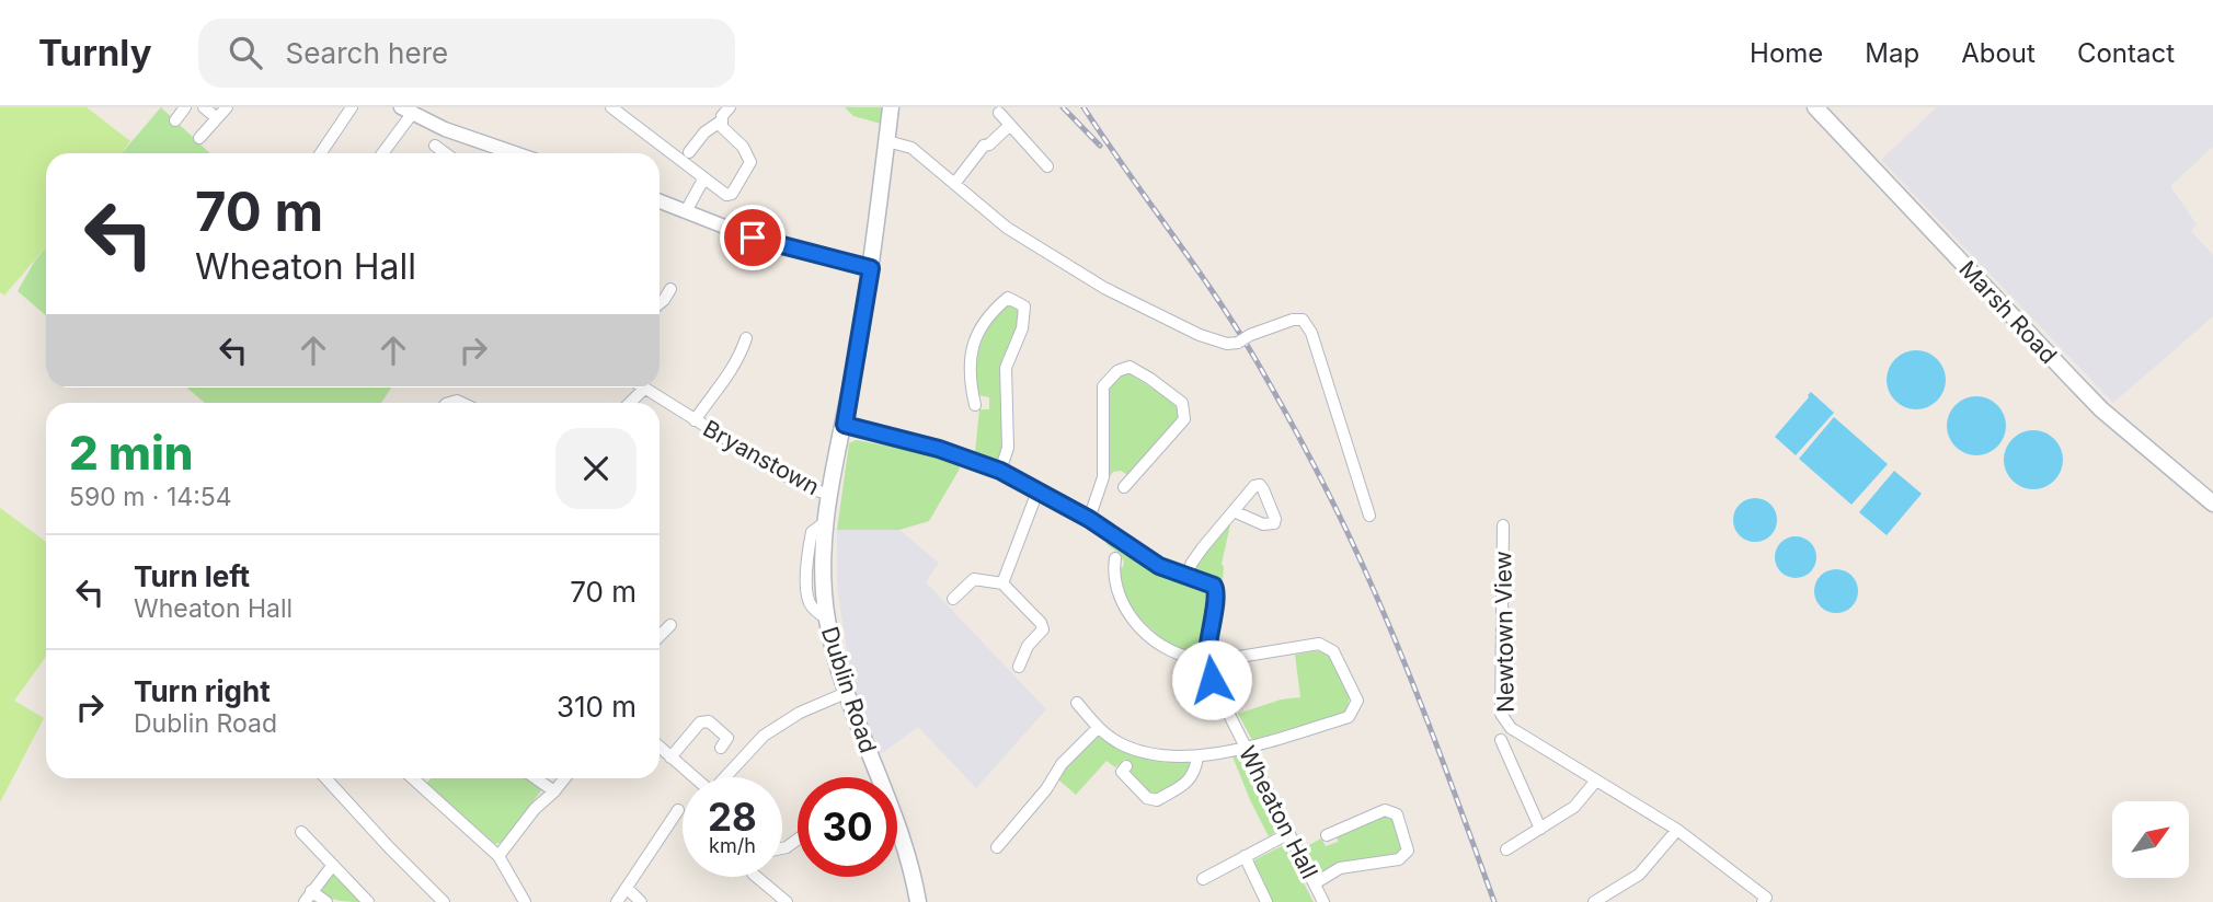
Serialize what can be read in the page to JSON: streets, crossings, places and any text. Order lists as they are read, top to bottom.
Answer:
{
  "streets": {
    "main road": ["Marsh Road", "Dublin Road"],
    "street": ["Bryanstown", "Newtown View", "Wheaton Hall"]
  },
  "crossings": [
    ["Bryanstown", "Dublin Road"],
    ["Dublin Road", "Wheaton Hall"]
  ],
  "north": "top right",
  "page": {
    "header": "Turnly",
    "search": "Search here",
    "nav": [
      "Home",
      "Map",
      "About",
      "Contact"
    ],
    "turn": ["70 m", "Wheaton Hall"],
    "heading": ["2 min", "590 m · 14:54"],
    "list": [
      {
        "name": "Turn left",
        "note": "Wheaton Hall",
        "value": "70 m"
      },
      {
        "name": "Turn right",
        "note": "Dublin Road",
        "value": "310 m"
      }
    ],
    "speed": "28 km/h",
    "limit": "30"
  }
}
